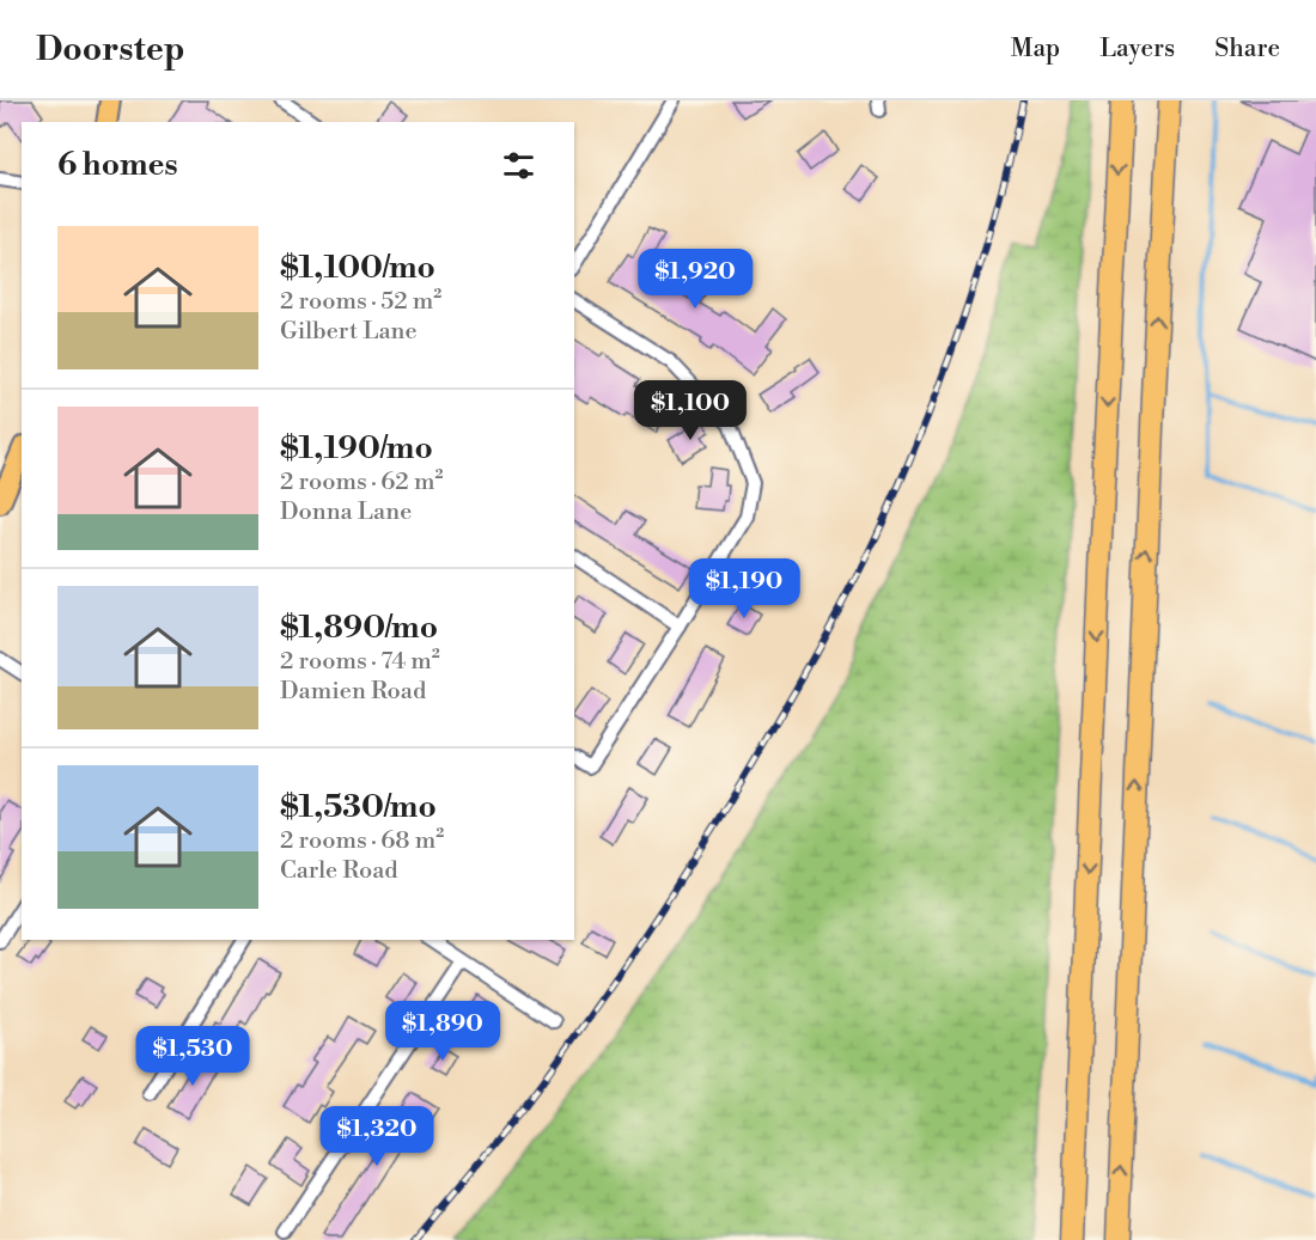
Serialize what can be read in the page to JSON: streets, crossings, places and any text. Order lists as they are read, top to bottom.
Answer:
{
  "page": {
    "header": "Doorstep",
    "nav": ["Map", "Layers", "Share"],
    "heading": "6 homes",
    "list": [
      {
        "name": "$1,100/mo",
        "note": "2 rooms · 52 m² · Gilbert Lane"
      },
      {
        "name": "$1,190/mo",
        "note": "2 rooms · 62 m² · Donna Lane"
      },
      {
        "name": "$1,890/mo",
        "note": "2 rooms · 74 m² · Damien Road"
      },
      {
        "name": "$1,530/mo",
        "note": "2 rooms · 68 m² · Carle Road"
      }
    ],
    "price": [
      "$1,920",
      "$1,100",
      "$1,190",
      "$1,890",
      "$1,530",
      "$1,320"
    ]
  }
}
